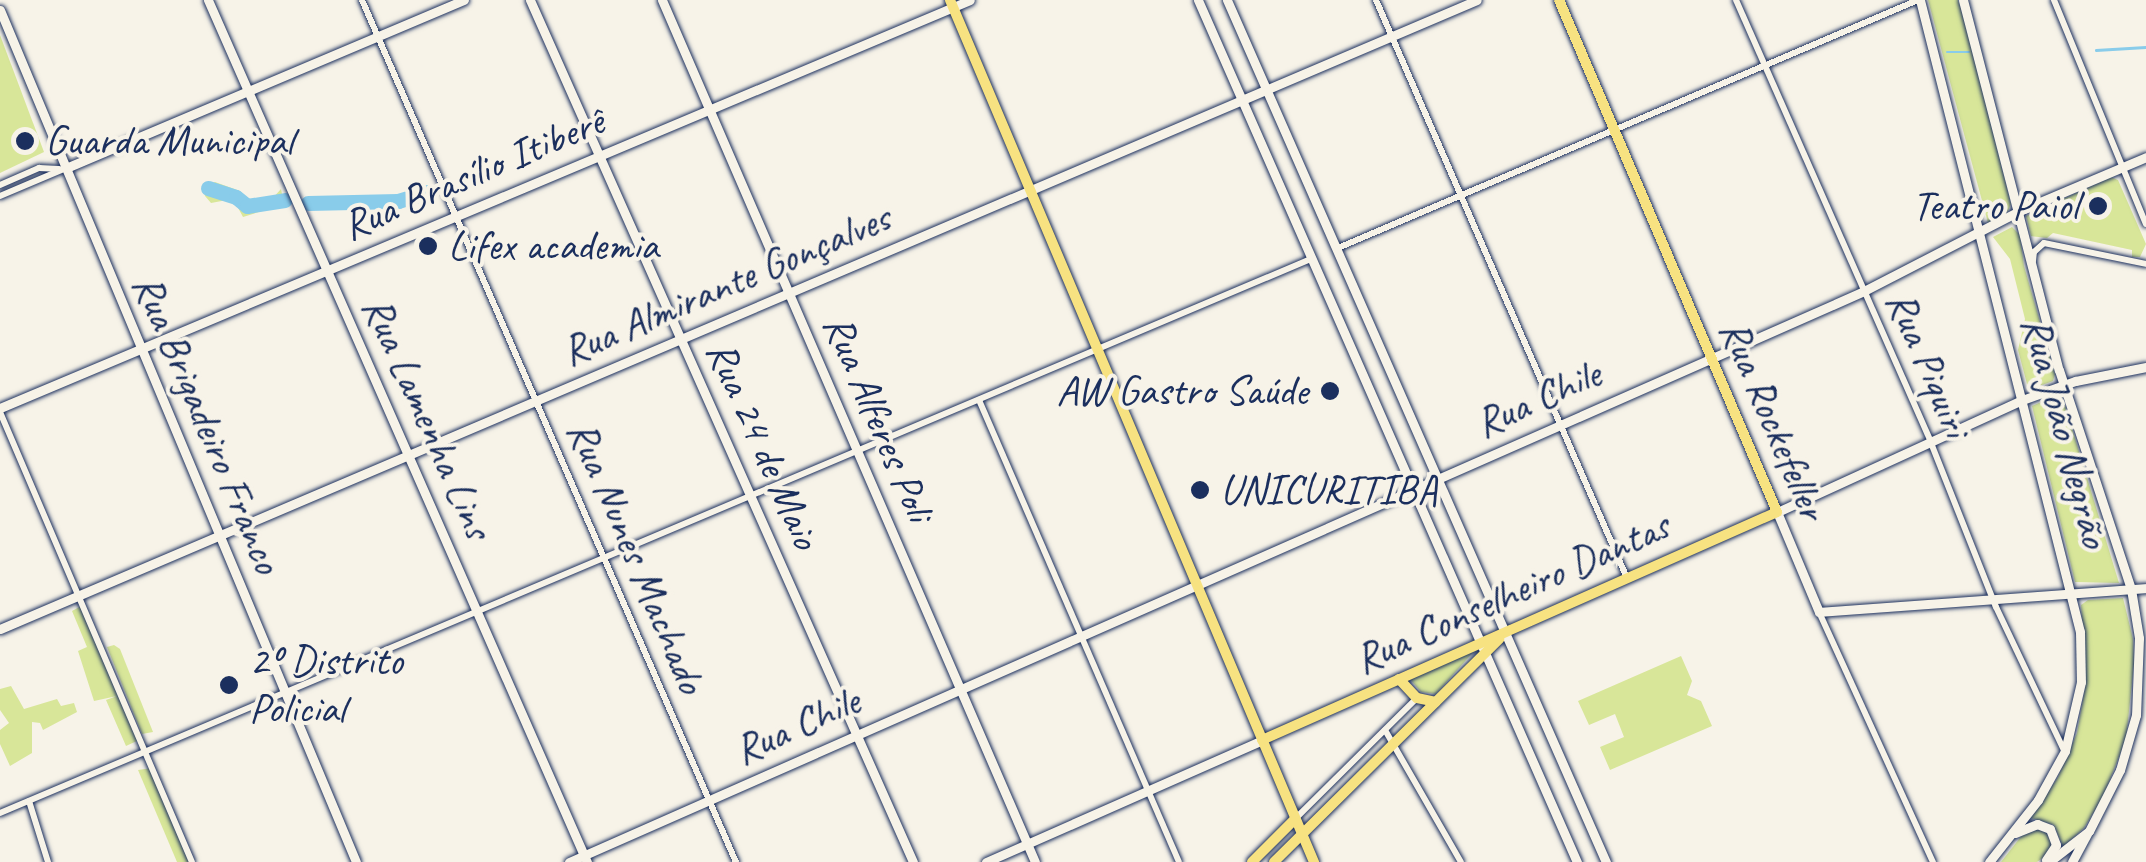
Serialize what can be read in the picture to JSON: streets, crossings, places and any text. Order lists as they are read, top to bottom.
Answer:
{
  "streets": {
    "main road": [
      "Rua Brasílio Itiberê",
      "Rua Almirante Gonçalves",
      "Rua Chile",
      "Rua Lamenha Lins",
      "Rua Alferes Poli",
      "Rua Rockefeller",
      "Rua Brigadeiro Franco",
      "Rua João Negrão",
      "Rua 24 de Maio",
      "Rua Conselheiro Dantas"
    ],
    "street": ["Rua Piquiri", "Rua Nunes Machado"]
  },
  "crossings": [
    ["Rua Brasílio Itiberê", "Rua Lamenha Lins"],
    ["Rua Brasílio Itiberê", "Rua Alferes Poli"],
    ["Rua Brasílio Itiberê", "Rua Brigadeiro Franco"],
    ["Rua Brasílio Itiberê", "Rua 24 de Maio"],
    ["Rua Brasílio Itiberê", "Rua Nunes Machado"],
    ["Rua Almirante Gonçalves", "Rua Lamenha Lins"],
    ["Rua Almirante Gonçalves", "Rua Alferes Poli"],
    ["Rua Almirante Gonçalves", "Rua Brigadeiro Franco"],
    ["Rua Almirante Gonçalves", "Rua 24 de Maio"],
    ["Rua Almirante Gonçalves", "Rua Nunes Machado"],
    ["Rua Piquiri", "Rua Chile"],
    ["Rua Piquiri", "Rua João Negrão"],
    ["Rua Piquiri", "Rua Conselheiro Dantas"],
    ["Rua Chile", "Rua Lamenha Lins"],
    ["Rua Chile", "Rua Alferes Poli"],
    ["Rua Chile", "Rua Rockefeller"],
    ["Rua Chile", "Rua João Negrão"],
    ["Rua Chile", "Rua 24 de Maio"],
    ["Rua Chile", "Rua Nunes Machado"],
    ["Rua Alferes Poli", "Rua Conselheiro Dantas"],
    ["Rua Rockefeller", "Rua Conselheiro Dantas"],
    ["Rua João Negrão", "Rua Conselheiro Dantas"]
  ],
  "places": [
    "Guarda Municipal",
    "Teatro Paiol",
    "Lifex academia",
    "AW Gastro Saúde",
    "UNICURITIBA",
    "2º Distrito Policial"
  ]
}
